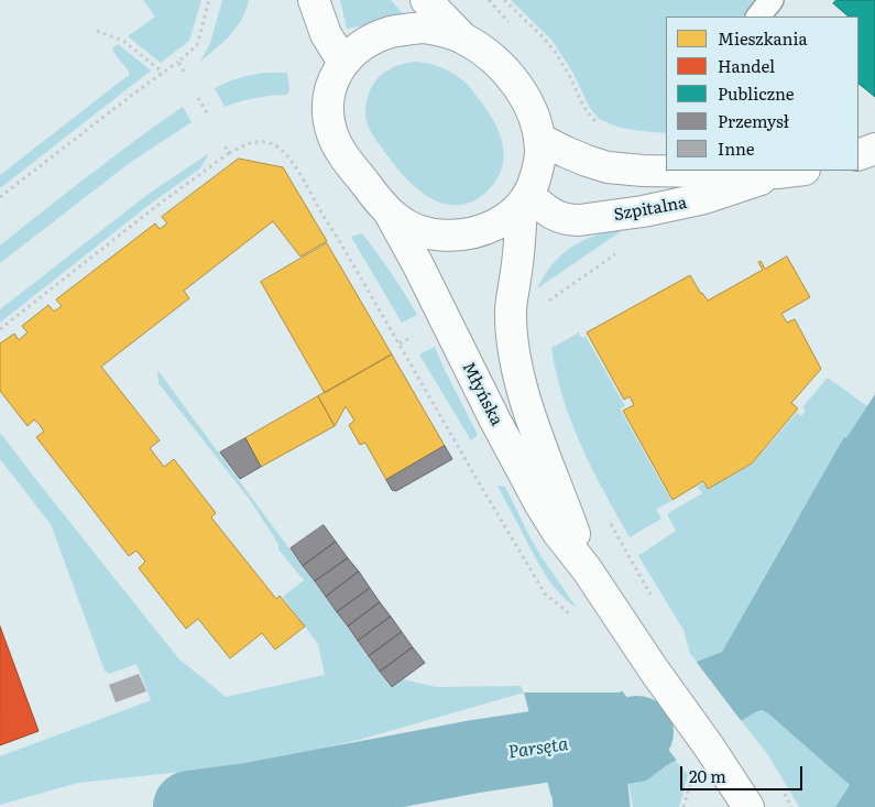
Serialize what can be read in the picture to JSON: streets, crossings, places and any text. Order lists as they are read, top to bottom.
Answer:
{
  "streets": {
    "street": ["Szpitalna", "Młyńska"]
  },
  "crossings": [
    ["Szpitalna", "Młyńska"]
  ],
  "water": ["Parsęta"],
  "legend": [
    "Mieszkania",
    "Handel",
    "Publiczne",
    "Przemysł",
    "Inne"
  ],
  "scale_bar": "20 m"
}
